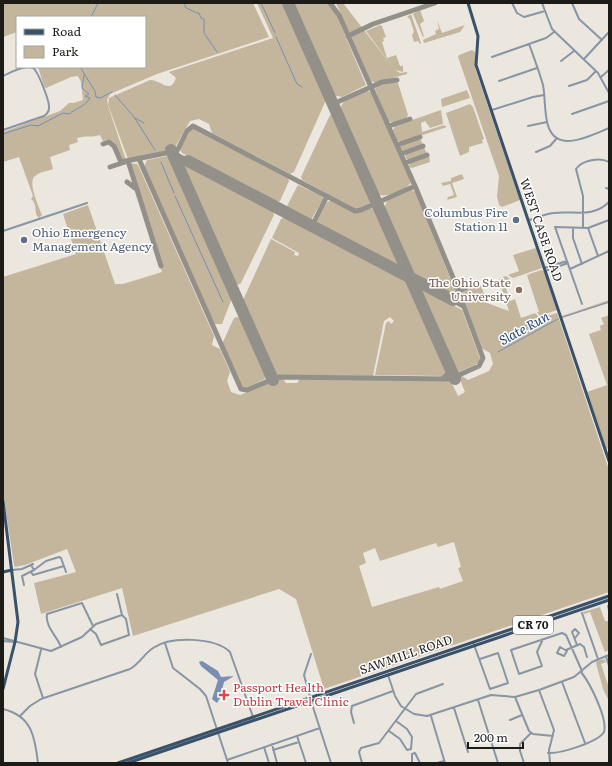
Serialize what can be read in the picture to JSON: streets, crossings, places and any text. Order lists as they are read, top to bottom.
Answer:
{
  "streets": {
    "main road": ["WEST CASE ROAD", "CR 70", "SAWMILL ROAD"]
  },
  "water": ["Slate Run"],
  "places": {
    "other": ["Columbus Fire Station 11", "Ohio Emergency Management Agency", "The Ohio State University"],
    "health": ["Passport Health Dublin Travel Clinic"]
  },
  "legend": ["Road", "Park"],
  "scale_bar": "200 m"
}
